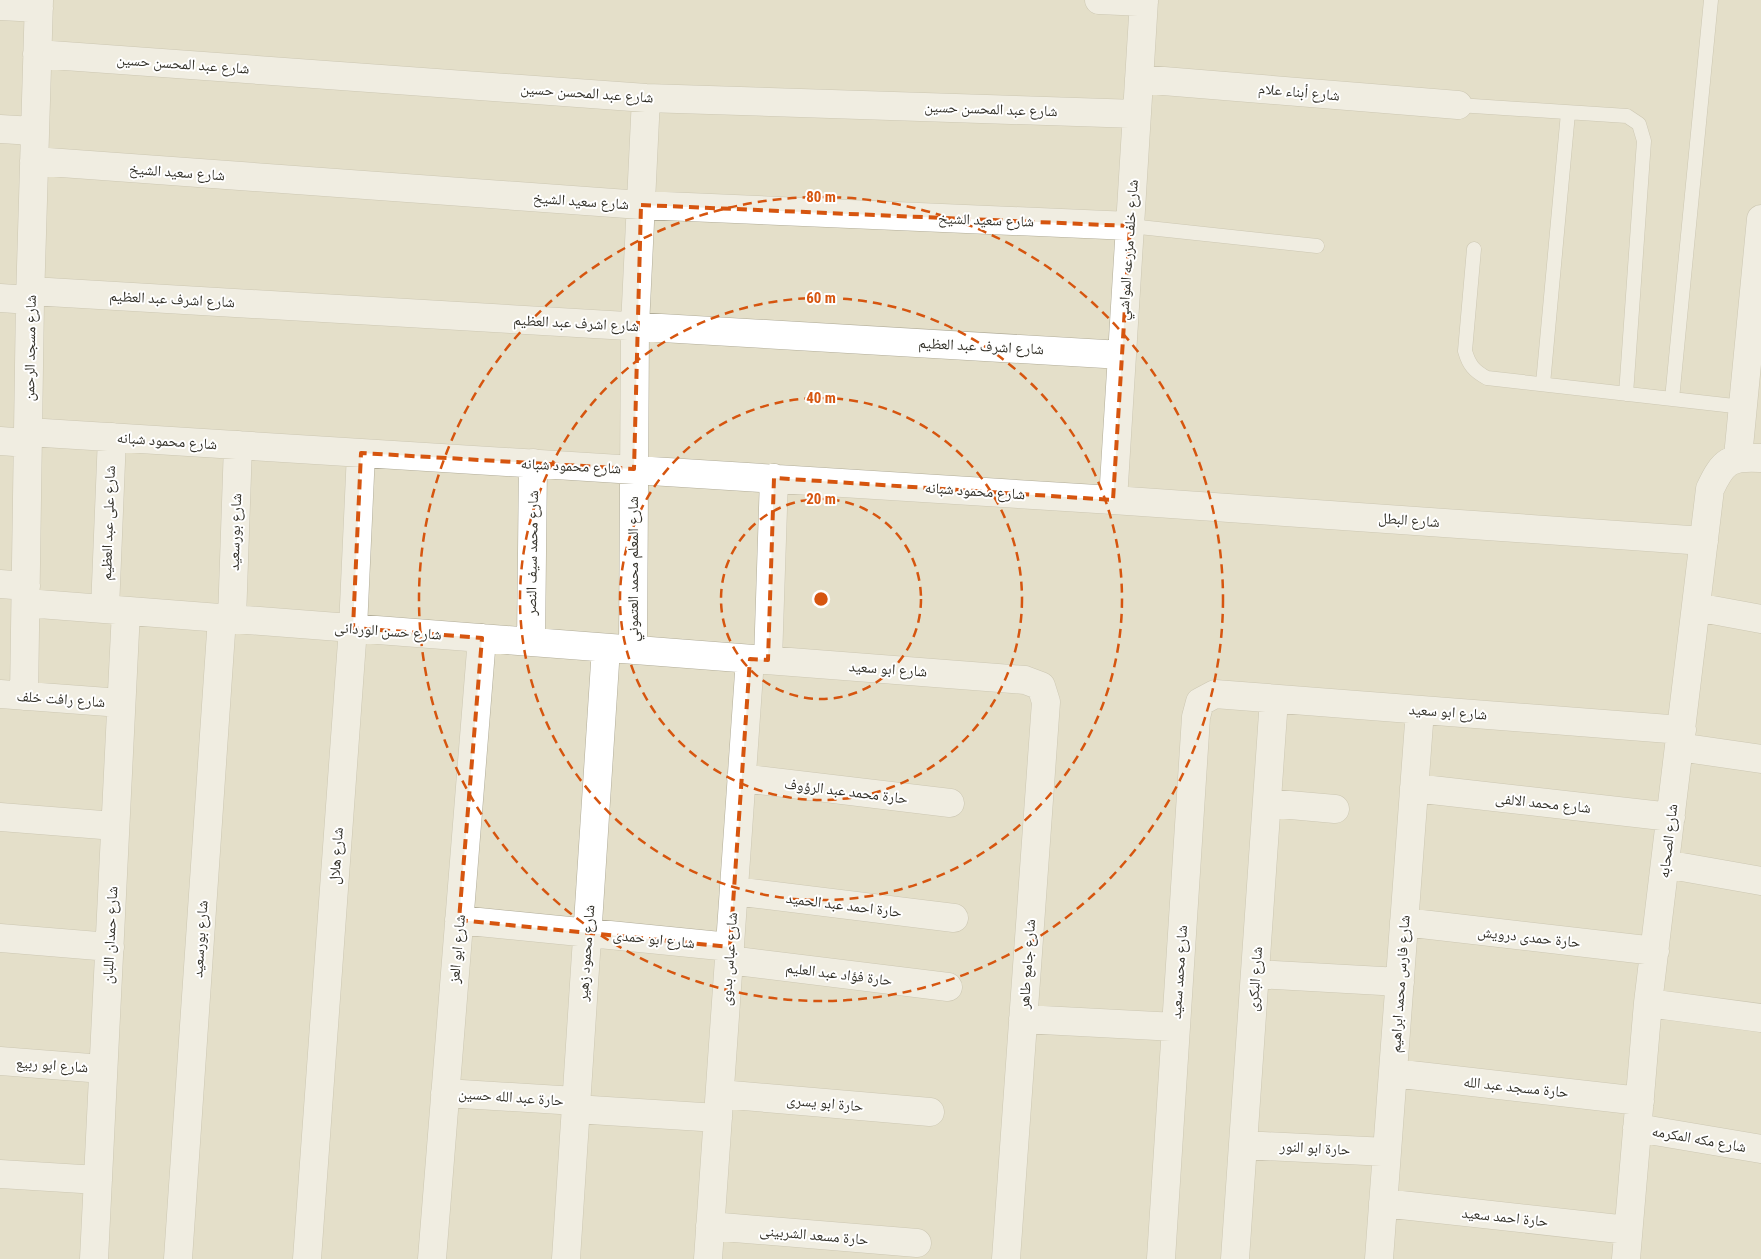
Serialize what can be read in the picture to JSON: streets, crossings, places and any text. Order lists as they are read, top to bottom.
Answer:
{
  "streets": {
    "street": [
      "شارع عبد المحسن حسين",
      "شارع أبناء علام",
      "شارع سعيد الشيخ",
      "شارع خلف مزرعه المواشي",
      "شارع اشرف عبد العظيم",
      "شارع مسجد الرحمن",
      "شارع محمود شبانه",
      "شارع البطل",
      "شارع على عبد العظيم",
      "شارع بورسعيد",
      "شارع محمد سيف النصر",
      "شارع المعلم محمد العتموني",
      "شارع حسن الوردانى",
      "شارع ابو سعيد",
      "شارع رافت خلف",
      "حارة محمد عبد الرؤوف",
      "شارع محمد الالفى",
      "شارع الصحابه",
      "شارع هلال",
      "حارة احمد عبد الحميد",
      "شارع حمدان اللبان",
      "حارة حمدى درويش",
      "شارع ابو حمدى",
      "شارع ابو العز",
      "شارع محمود زهير",
      "شارع عباس بدوى",
      "شارع جامع طاهر",
      "شارع محمد سعيد",
      "حارة فؤاد عبد العليم",
      "شارع البكرى",
      "شارع فارس محمد ابراهيم",
      "شارع ابو ربيع",
      "حارة مسجد عبد الله",
      "حارة عبد الله حسين",
      "حارة ابو يسرى",
      "شارع مكه المكرمه",
      "حارة ابو النور",
      "حارة احمد سعيد",
      "حارة مسعد الشربينى"
    ]
  },
  "crossings": [
    ["شارع عبد المحسن حسين", "شارع خلف مزرعه المواشي"],
    ["شارع عبد المحسن حسين", "شارع مسجد الرحمن"],
    ["شارع عبد المحسن حسين", "شارع المعلم محمد العتموني"],
    ["شارع أبناء علام", "شارع خلف مزرعه المواشي"],
    ["شارع سعيد الشيخ", "شارع خلف مزرعه المواشي"],
    ["شارع سعيد الشيخ", "شارع مسجد الرحمن"],
    ["شارع سعيد الشيخ", "شارع المعلم محمد العتموني"],
    ["شارع خلف مزرعه المواشي", "شارع اشرف عبد العظيم"],
    ["شارع خلف مزرعه المواشي", "شارع محمود شبانه"],
    ["شارع خلف مزرعه المواشي", "شارع البطل"],
    ["شارع اشرف عبد العظيم", "شارع مسجد الرحمن"],
    ["شارع اشرف عبد العظيم", "شارع المعلم محمد العتموني"],
    ["شارع مسجد الرحمن", "شارع محمود شبانه"],
    ["شارع مسجد الرحمن", "شارع حسن الوردانى"],
    ["شارع مسجد الرحمن", "شارع رافت خلف"],
    ["شارع محمود شبانه", "شارع البطل"],
    ["شارع محمود شبانه", "شارع على عبد العظيم"],
    ["شارع محمود شبانه", "شارع بورسعيد"],
    ["شارع محمود شبانه", "شارع محمد سيف النصر"],
    ["شارع محمود شبانه", "شارع المعلم محمد العتموني"],
    ["شارع محمود شبانه", "شارع هلال"],
    ["شارع محمود شبانه", "شارع عباس بدوى"],
    ["شارع البطل", "شارع الصحابه"],
    ["شارع على عبد العظيم", "شارع حسن الوردانى"],
    ["شارع على عبد العظيم", "شارع حمدان اللبان"],
    ["شارع بورسعيد", "شارع حسن الوردانى"],
    ["شارع محمد سيف النصر", "شارع حسن الوردانى"],
    ["شارع المعلم محمد العتموني", "شارع حسن الوردانى"],
    ["شارع حسن الوردانى", "شارع ابو سعيد"],
    ["شارع حسن الوردانى", "شارع هلال"],
    ["شارع حسن الوردانى", "شارع حمدان اللبان"],
    ["شارع حسن الوردانى", "شارع ابو العز"],
    ["شارع حسن الوردانى", "شارع محمود زهير"],
    ["شارع حسن الوردانى", "شارع عباس بدوى"],
    ["شارع ابو سعيد", "شارع الصحابه"],
    ["شارع ابو سعيد", "شارع عباس بدوى"],
    ["شارع ابو سعيد", "شارع جامع طاهر"],
    ["شارع ابو سعيد", "شارع محمد سعيد"],
    ["شارع ابو سعيد", "شارع البكرى"],
    ["شارع ابو سعيد", "شارع فارس محمد ابراهيم"],
    ["شارع رافت خلف", "شارع حمدان اللبان"],
    ["حارة محمد عبد الرؤوف", "شارع عباس بدوى"],
    ["شارع محمد الالفى", "شارع الصحابه"],
    ["شارع محمد الالفى", "شارع فارس محمد ابراهيم"],
    ["شارع الصحابه", "حارة حمدى درويش"],
    ["شارع الصحابه", "حارة مسجد عبد الله"],
    ["شارع الصحابه", "شارع مكه المكرمه"],
    ["شارع الصحابه", "حارة احمد سعيد"],
    ["حارة احمد عبد الحميد", "شارع عباس بدوى"],
    ["شارع حمدان اللبان", "شارع ابو ربيع"],
    ["حارة حمدى درويش", "شارع فارس محمد ابراهيم"],
    ["شارع ابو حمدى", "شارع ابو العز"],
    ["شارع ابو حمدى", "شارع محمود زهير"],
    ["شارع ابو حمدى", "شارع عباس بدوى"],
    ["شارع ابو حمدى", "حارة فؤاد عبد العليم"],
    ["شارع ابو العز", "حارة عبد الله حسين"],
    ["شارع محمود زهير", "حارة عبد الله حسين"],
    ["شارع عباس بدوى", "حارة فؤاد عبد العليم"],
    ["شارع عباس بدوى", "حارة عبد الله حسين"],
    ["شارع عباس بدوى", "حارة ابو يسرى"],
    ["شارع عباس بدوى", "حارة مسعد الشربينى"],
    ["شارع البكرى", "حارة ابو النور"],
    ["شارع فارس محمد ابراهيم", "حارة مسجد عبد الله"],
    ["شارع فارس محمد ابراهيم", "حارة ابو النور"],
    ["شارع فارس محمد ابراهيم", "حارة احمد سعيد"],
    ["حارة عبد الله حسين", "حارة ابو يسرى"]
  ],
  "rings": [
    "80 m",
    "60 m",
    "40 m",
    "20 m"
  ]
}
